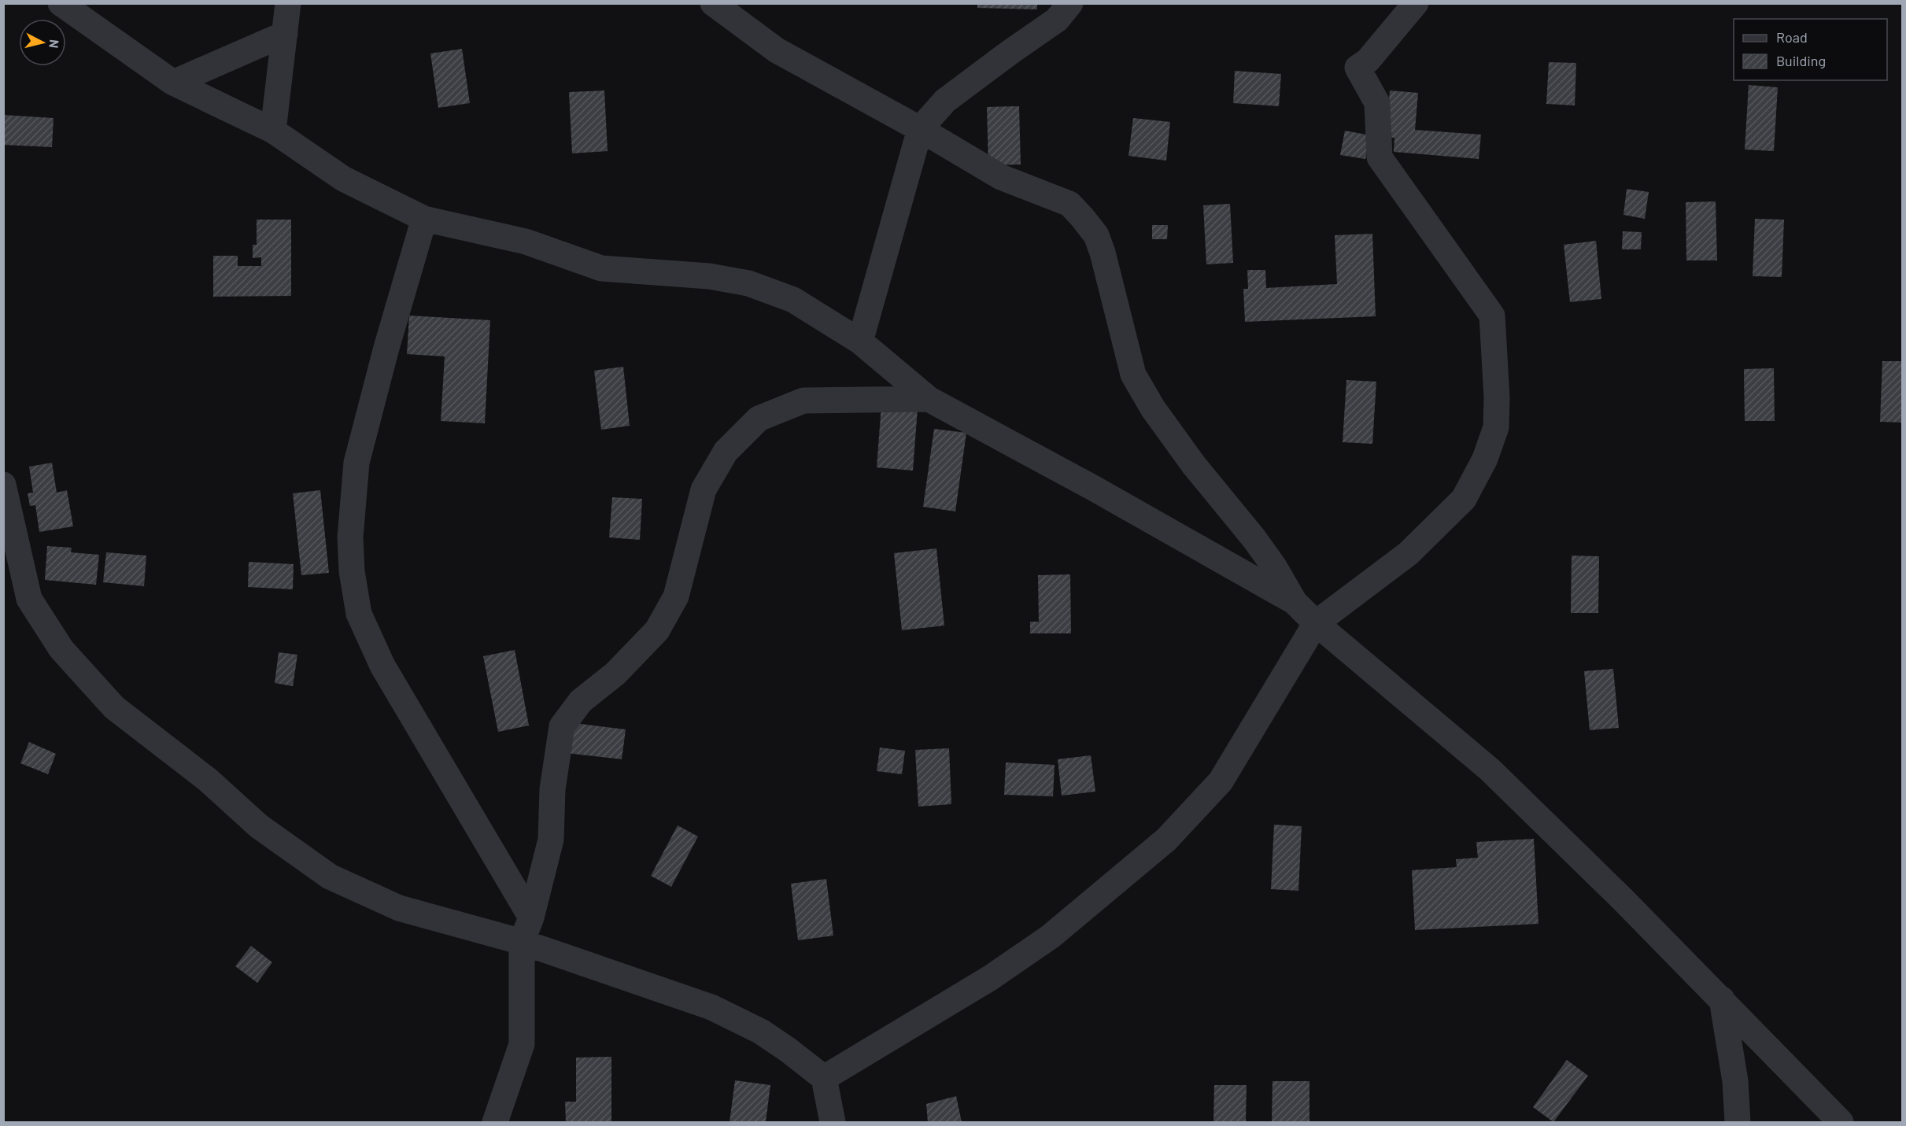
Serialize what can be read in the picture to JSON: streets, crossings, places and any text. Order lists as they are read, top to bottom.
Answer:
{
  "legend": ["Road", "Building"],
  "north": "right"
}
